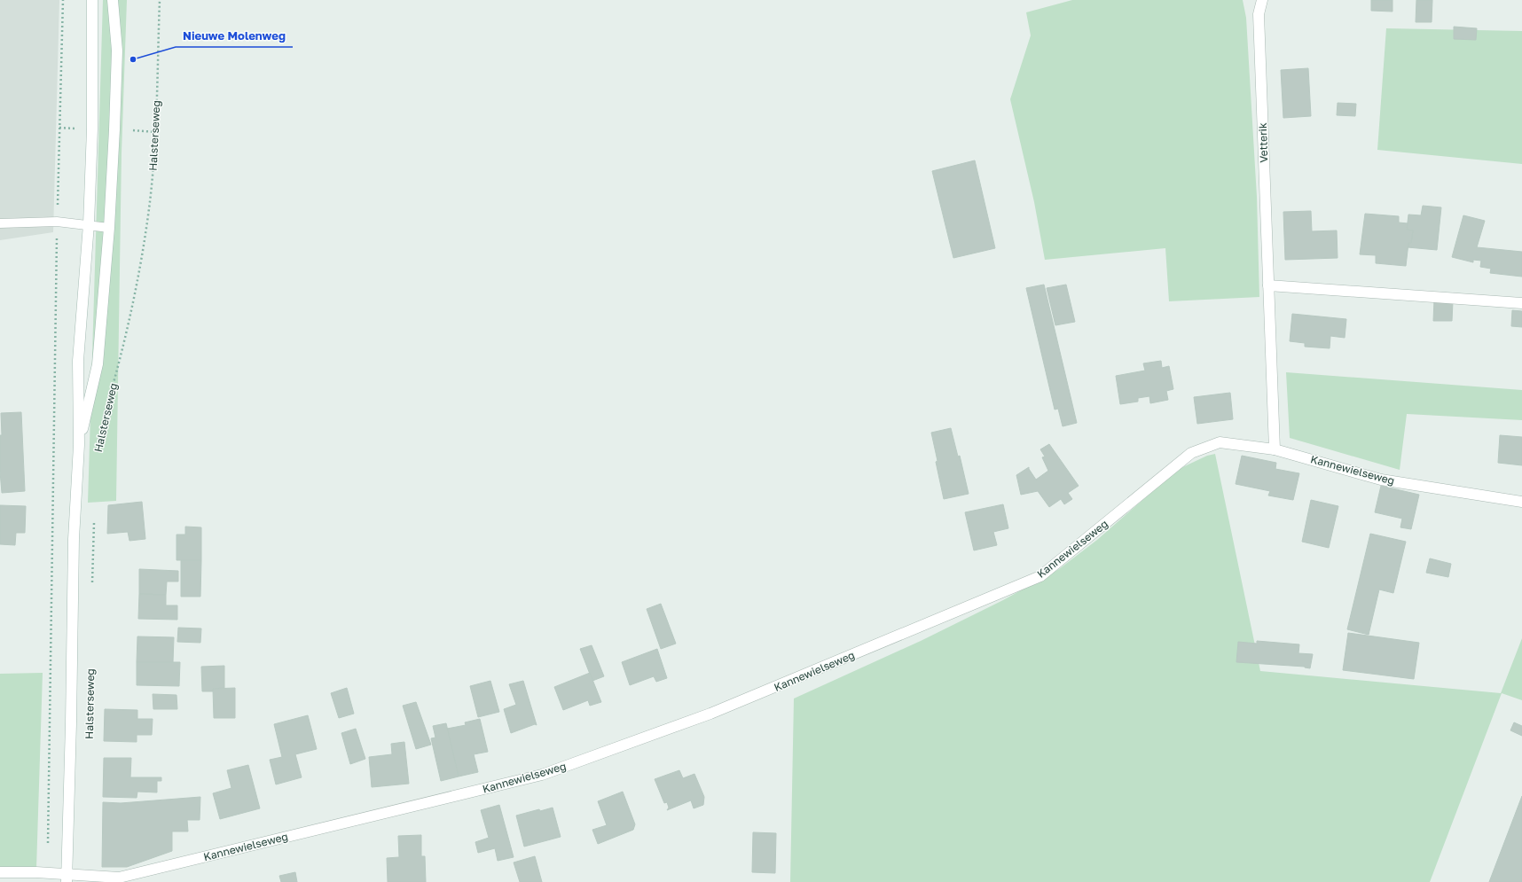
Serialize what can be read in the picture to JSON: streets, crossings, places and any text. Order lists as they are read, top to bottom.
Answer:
{
  "streets": {
    "street": ["Halsterseweg", "Vetterik", "Kannewielseweg"]
  },
  "crossings": [
    ["Halsterseweg", "Kannewielseweg"],
    ["Vetterik", "Kannewielseweg"]
  ],
  "places": ["Nieuwe Molenweg"]
}
